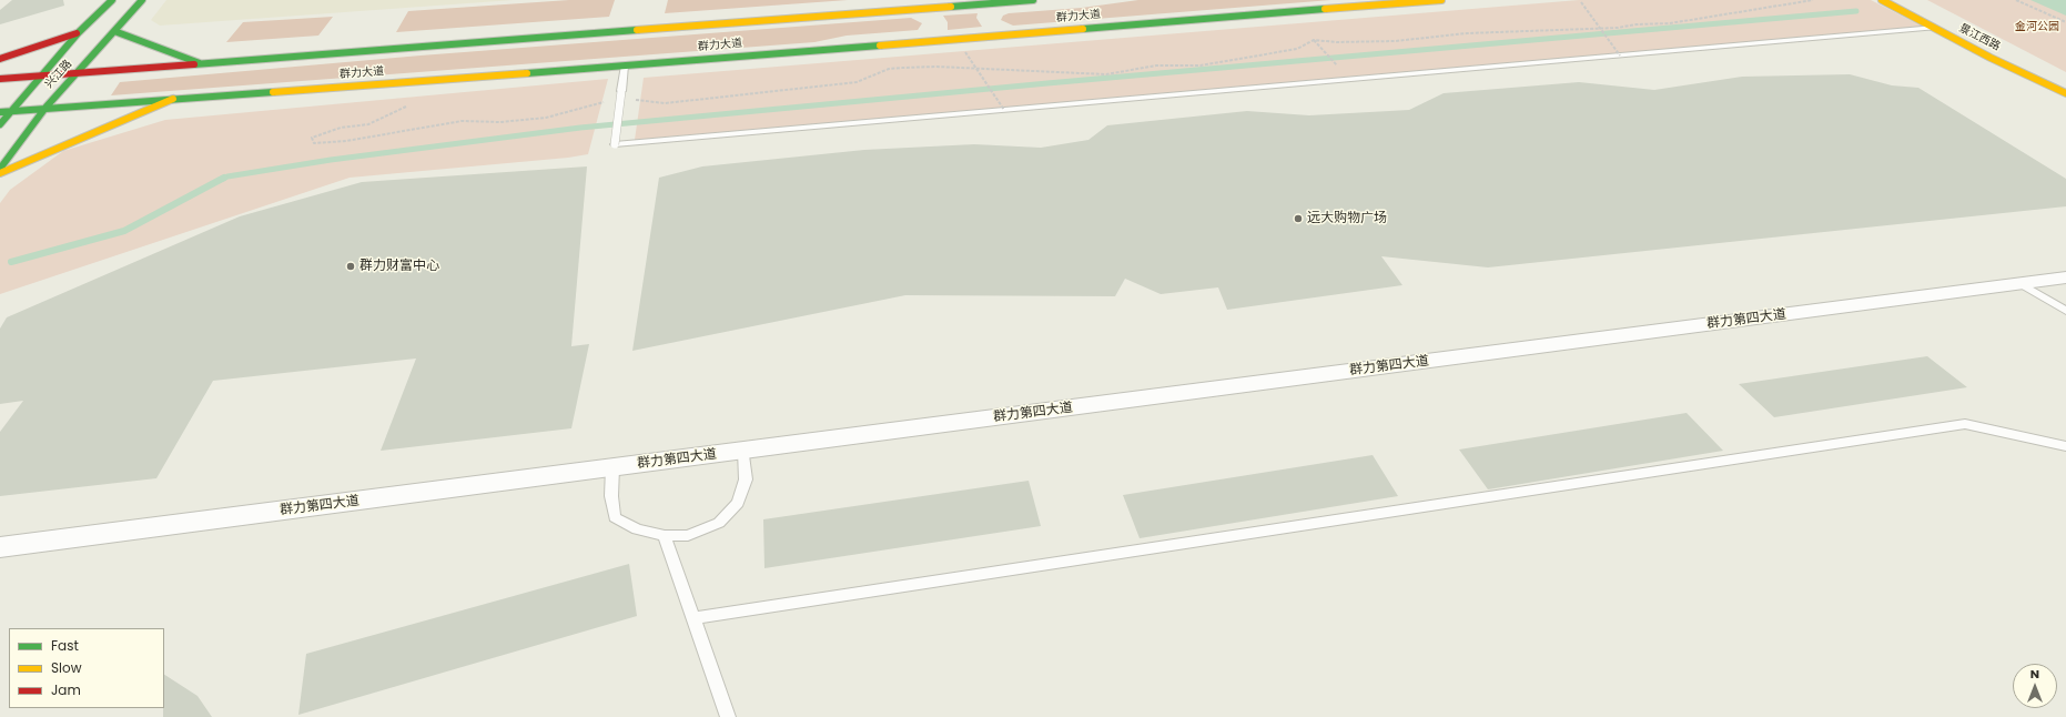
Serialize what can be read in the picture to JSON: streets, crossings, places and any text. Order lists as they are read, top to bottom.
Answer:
{
  "streets": {
    "main road": ["群力大道", "景江西路", "兴江路"],
    "street": ["群力第四大道"]
  },
  "crossings": [
    ["群力大道", "兴江路"]
  ],
  "parks": ["金河公园"],
  "places": ["远大购物广场", "群力财富中心"],
  "legend": ["Fast", "Slow", "Jam"],
  "north": "top"
}
